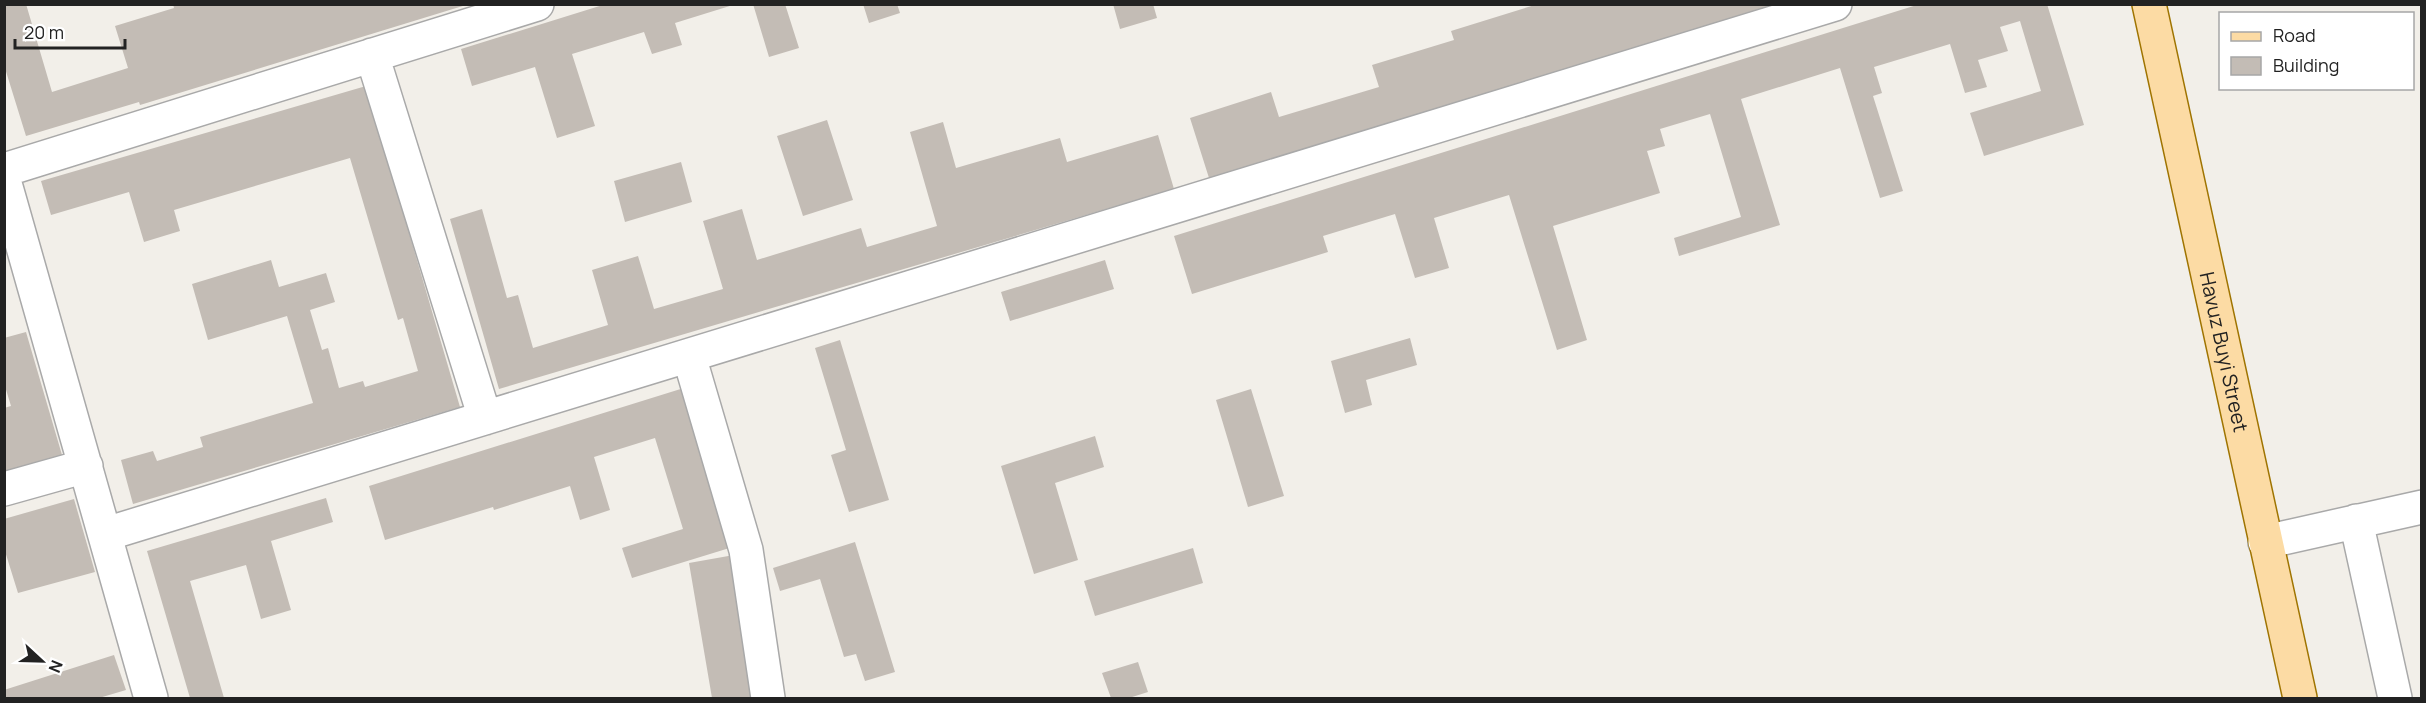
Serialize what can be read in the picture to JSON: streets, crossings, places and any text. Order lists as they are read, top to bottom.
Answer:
{
  "streets": {
    "main road": ["Havuz Buyi Street"]
  },
  "legend": ["Road", "Building"],
  "scale_bar": "20 m",
  "north": "right"
}
